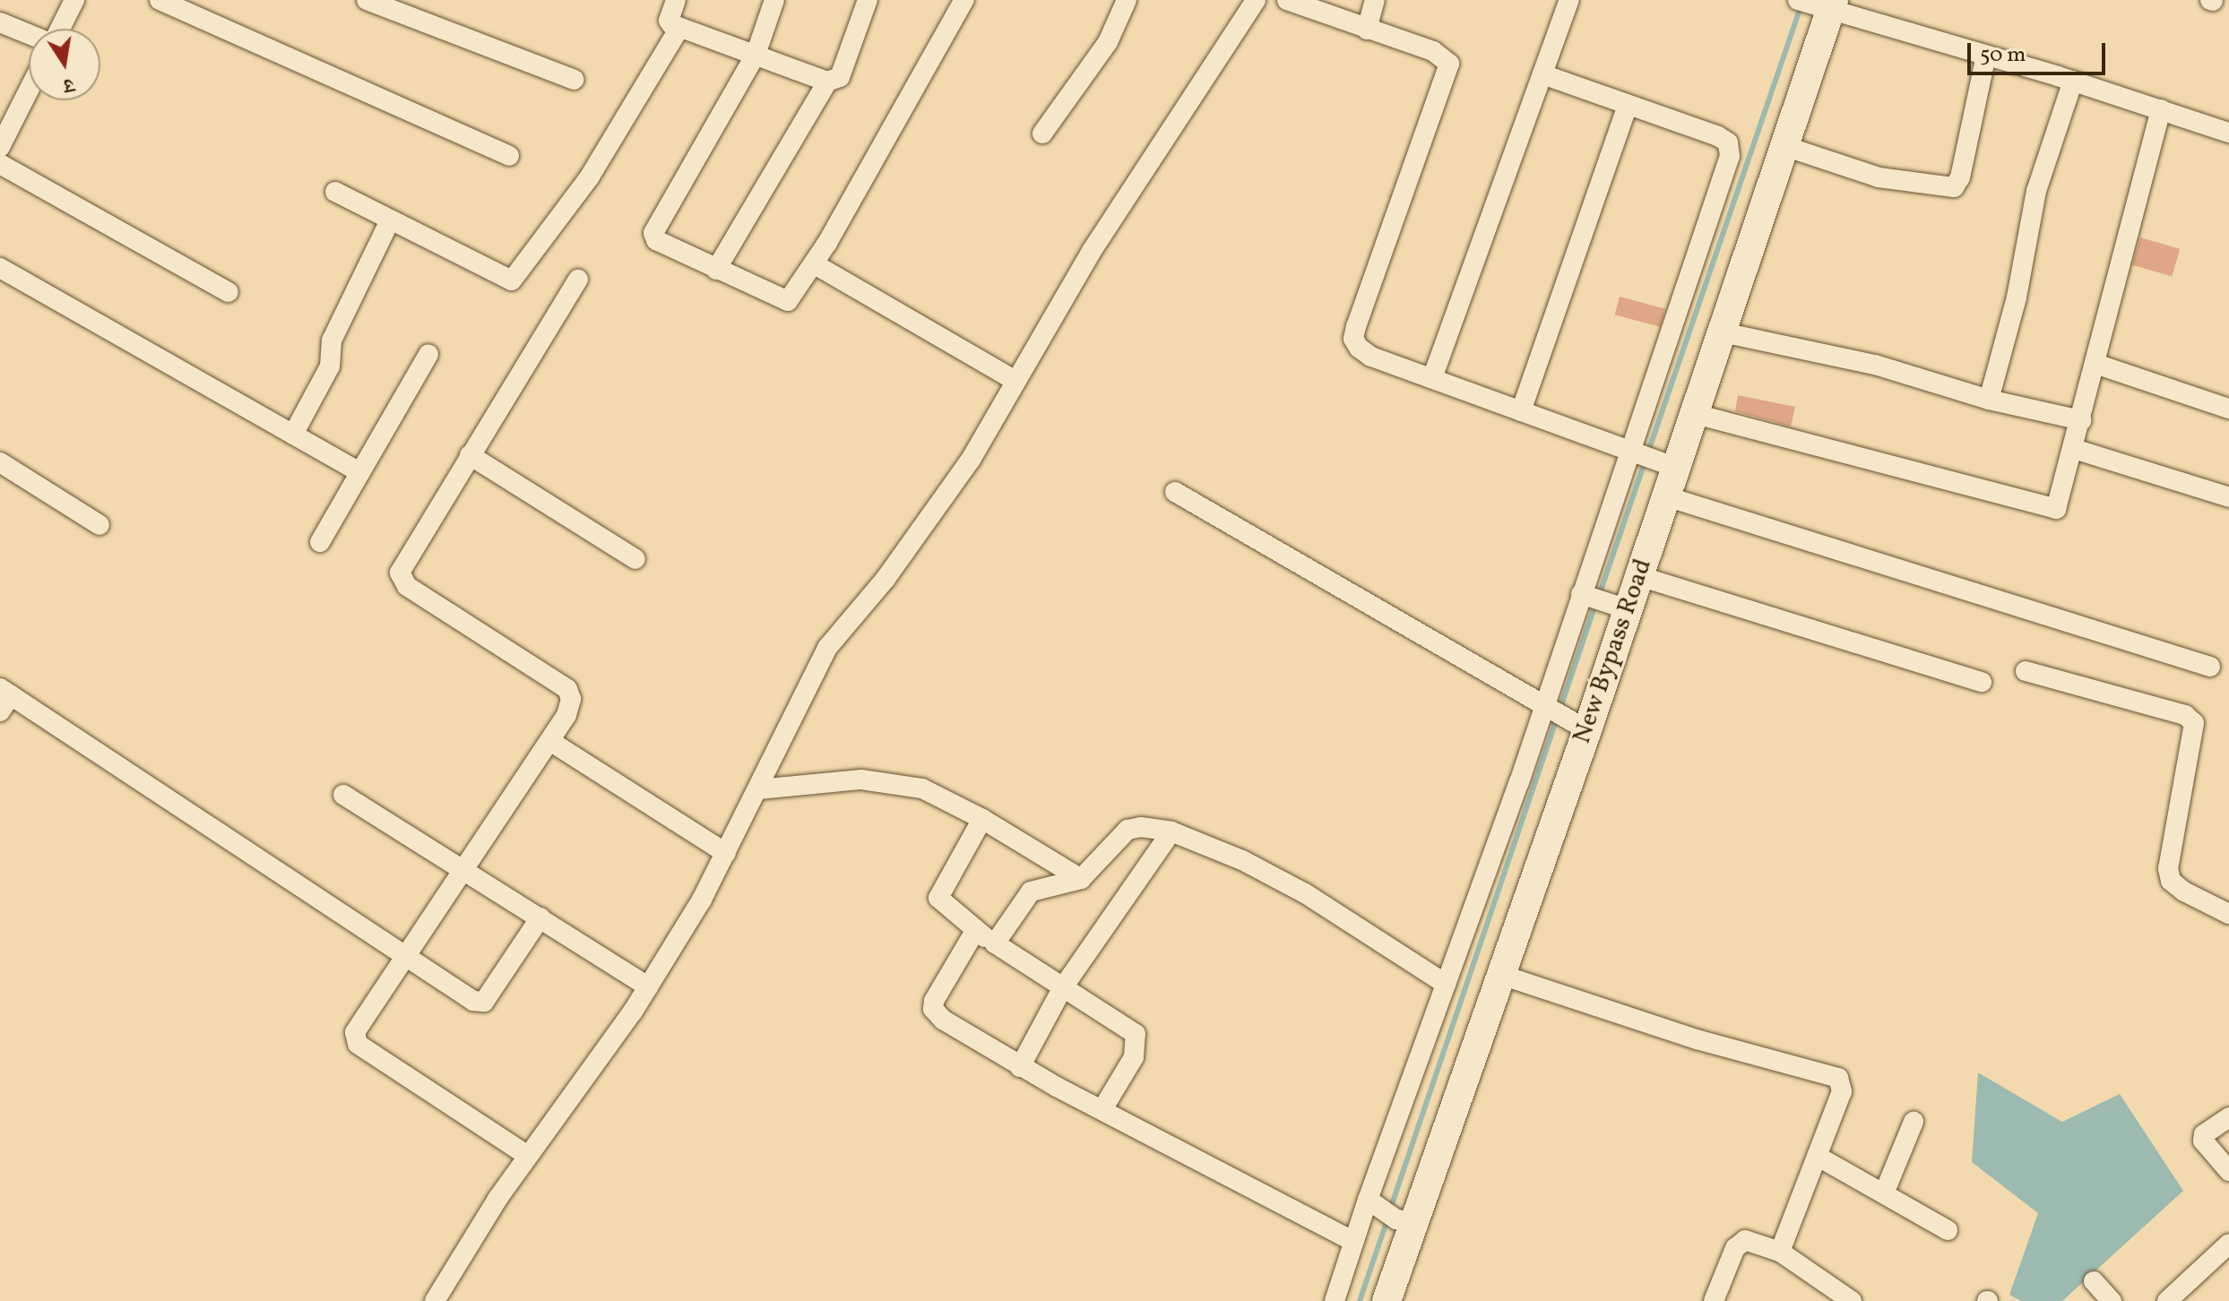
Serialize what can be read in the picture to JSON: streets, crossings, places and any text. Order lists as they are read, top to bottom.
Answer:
{
  "streets": {
    "main road": ["New Bypass Road"]
  },
  "scale_bar": "50 m",
  "north": "bottom"
}
